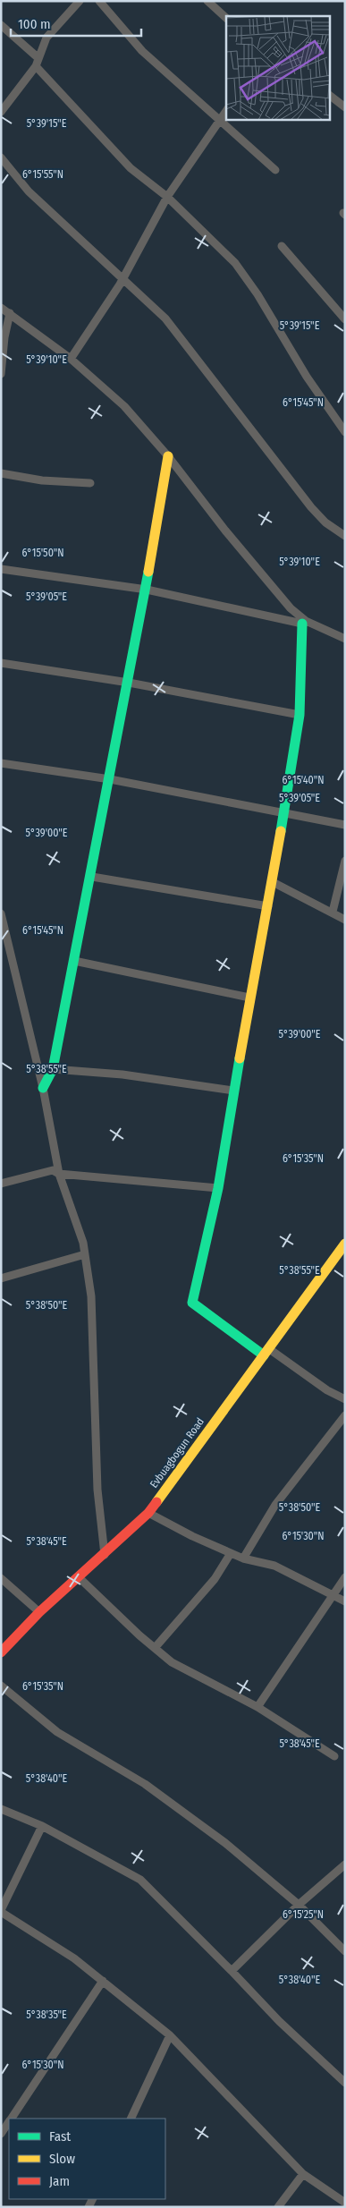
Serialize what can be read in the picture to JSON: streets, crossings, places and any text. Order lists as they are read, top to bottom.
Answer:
{
  "streets": {
    "street": ["Evbuagbogun Road"]
  },
  "legend": ["Fast", "Slow", "Jam"],
  "scale_bar": "100 m",
  "coordinates": [
    "5°39'15\"E",
    "6°15'55\"N",
    "5°39'10\"E",
    "6°15'45\"N",
    "6°15'50\"N",
    "5°39'05\"E",
    "6°15'40\"N",
    "5°39'00\"E",
    "5°38'55\"E",
    "6°15'35\"N",
    "5°38'50\"E",
    "6°15'30\"N",
    "5°38'45\"E",
    "5°38'40\"E",
    "6°15'25\"N",
    "5°38'35\"E"
  ]
}
